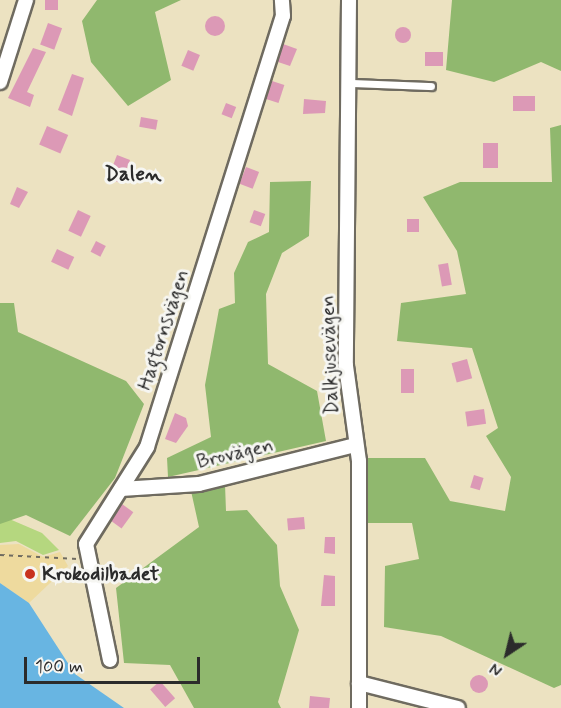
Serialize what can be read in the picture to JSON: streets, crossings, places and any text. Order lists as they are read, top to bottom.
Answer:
{
  "streets": {
    "street": ["Hagtornsvägen", "Dalkjusevägen", "Brovägen"]
  },
  "crossings": [
    ["Hagtornsvägen", "Brovägen"],
    ["Dalkjusevägen", "Brovägen"]
  ],
  "districts": ["Dalen"],
  "places": ["Krokodilbadet"],
  "scale_bar": "100 m",
  "north": "bottom left"
}
